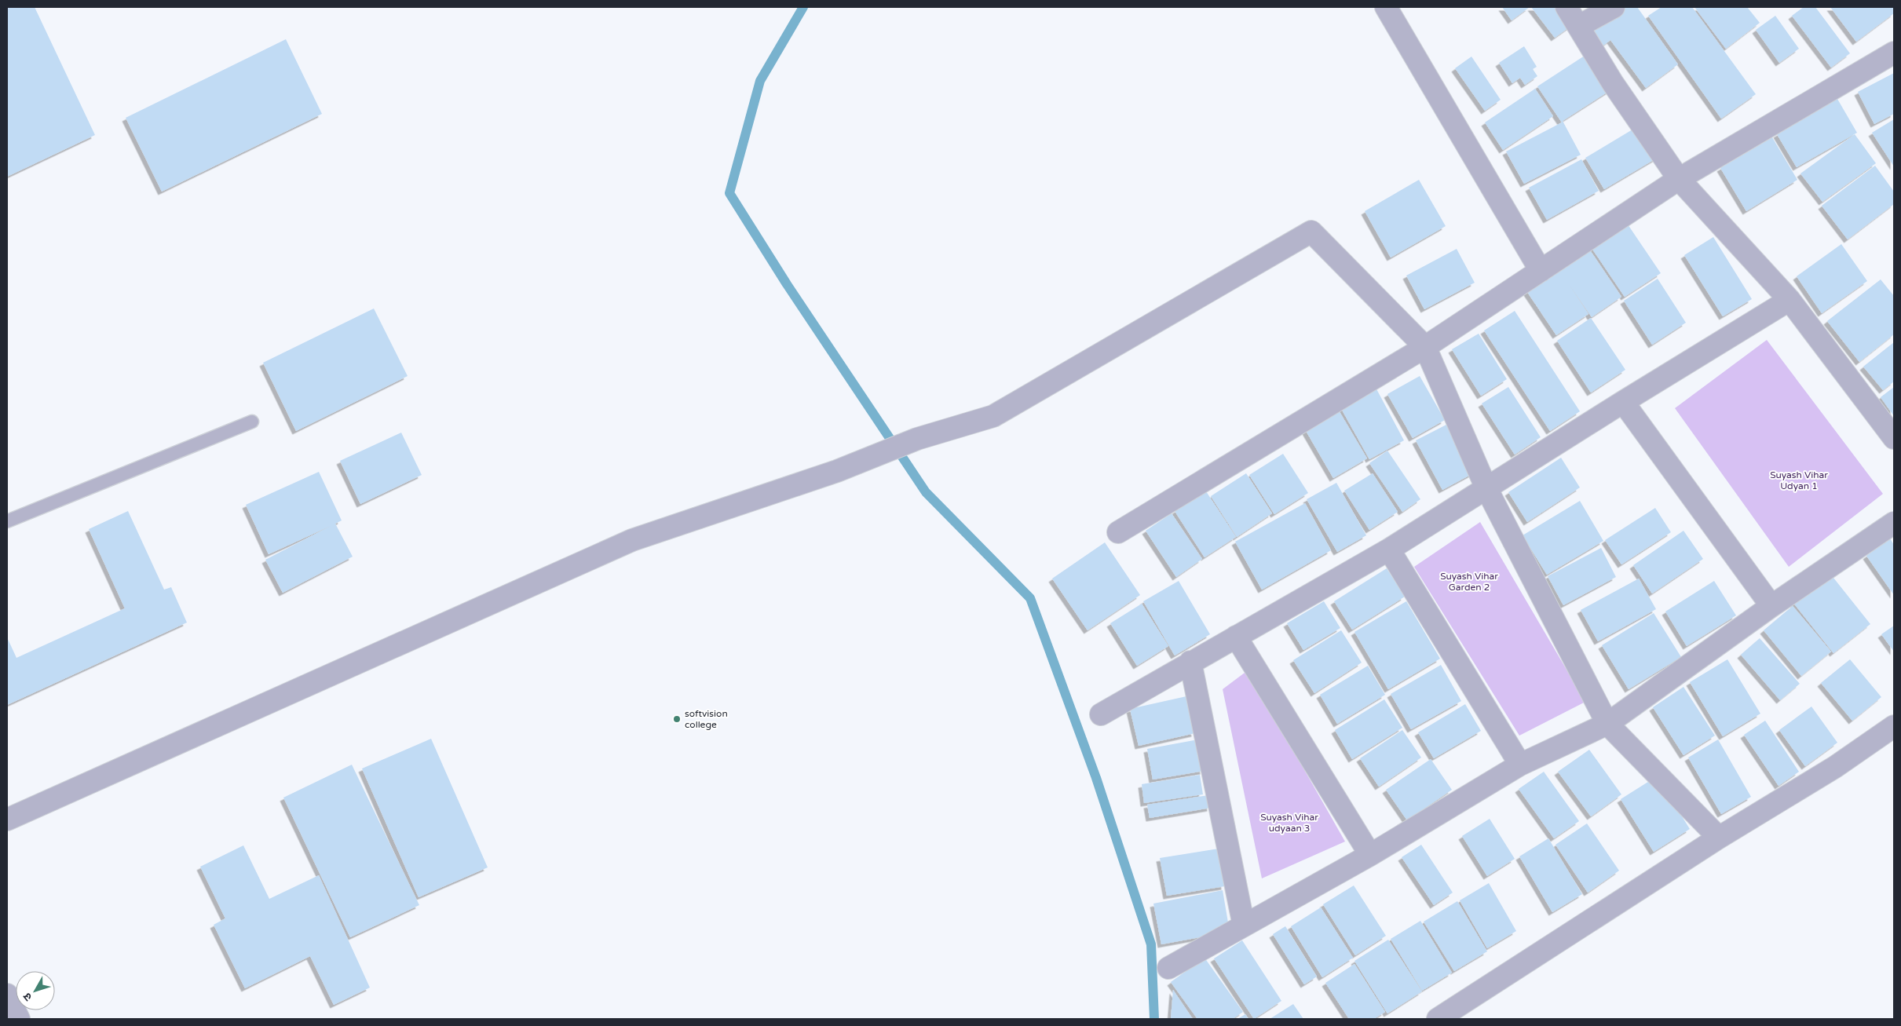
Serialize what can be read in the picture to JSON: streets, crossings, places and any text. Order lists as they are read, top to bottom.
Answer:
{
  "parks": ["Suyash Vihar Udyan 1", "Suyash Vihar Garden 2", "Suyash Vihar udyaan 3"],
  "places": ["softvision college"],
  "north": "bottom left"
}
